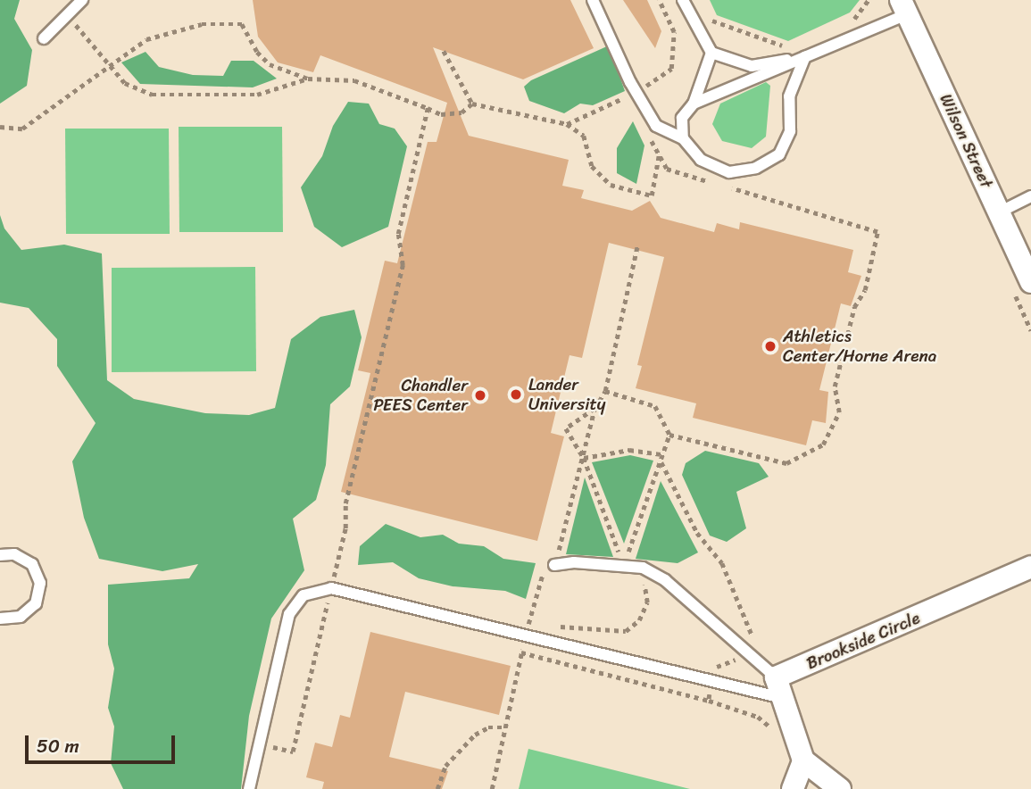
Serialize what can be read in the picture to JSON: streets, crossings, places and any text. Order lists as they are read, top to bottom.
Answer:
{
  "streets": {
    "street": ["Wilson Street", "Brookside Circle"]
  },
  "places": ["Athletics Center/Horne Arena", "Lander University", "Chandler PEES Center"],
  "scale_bar": "50 m"
}
